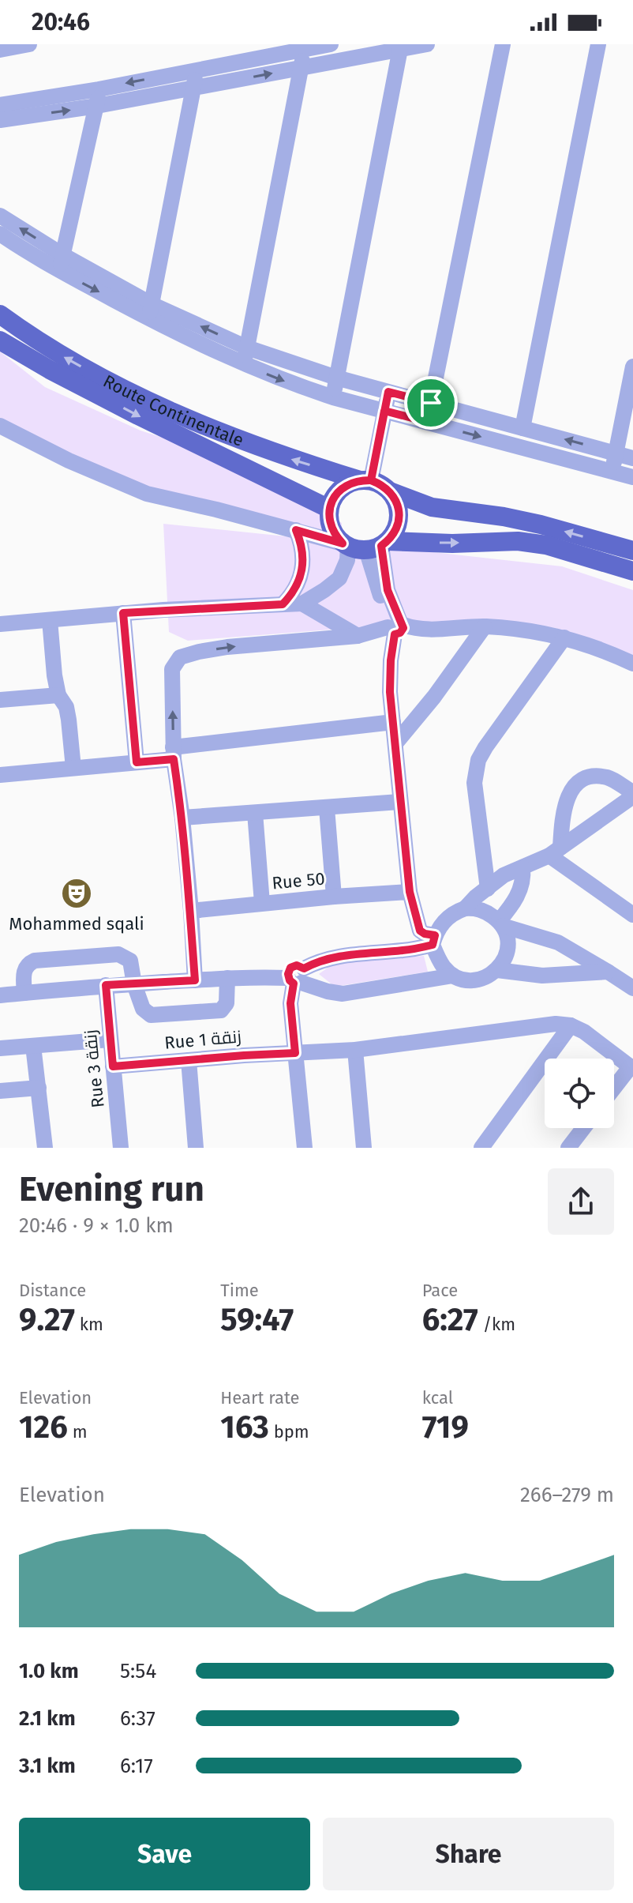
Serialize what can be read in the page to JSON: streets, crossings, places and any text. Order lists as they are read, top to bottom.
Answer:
{
  "streets": {
    "main road": ["Route Continentale"],
    "street": ["Rue 50", "Rue 1 زنقة", "Rue 3 زنقة"]
  },
  "crossings": [
    ["Rue 1 زنقة", "Rue 3 زنقة"]
  ],
  "places": {
    "theatre": ["Mohammed sqali"]
  },
  "page": {
    "status": "20:46",
    "heading": ["Evening run", "20:46 · 9 × 1.0 km"],
    "stats": [
      ["Distance", "9.27 km"],
      ["Time", "59:47"],
      ["Pace", "6:27 /km"],
      ["Elevation", "126 m"],
      ["Heart rate", "163 bpm"],
      ["kcal", "719"]
    ],
    "chart": ["Elevation", "266–279 m"],
    "list": [
      {
        "name": "1.0 km",
        "note": "5:54"
      },
      {
        "name": "2.1 km",
        "note": "6:37"
      },
      {
        "name": "3.1 km",
        "note": "6:17"
      }
    ],
    "buttons": ["Save", "Share"]
  }
}
